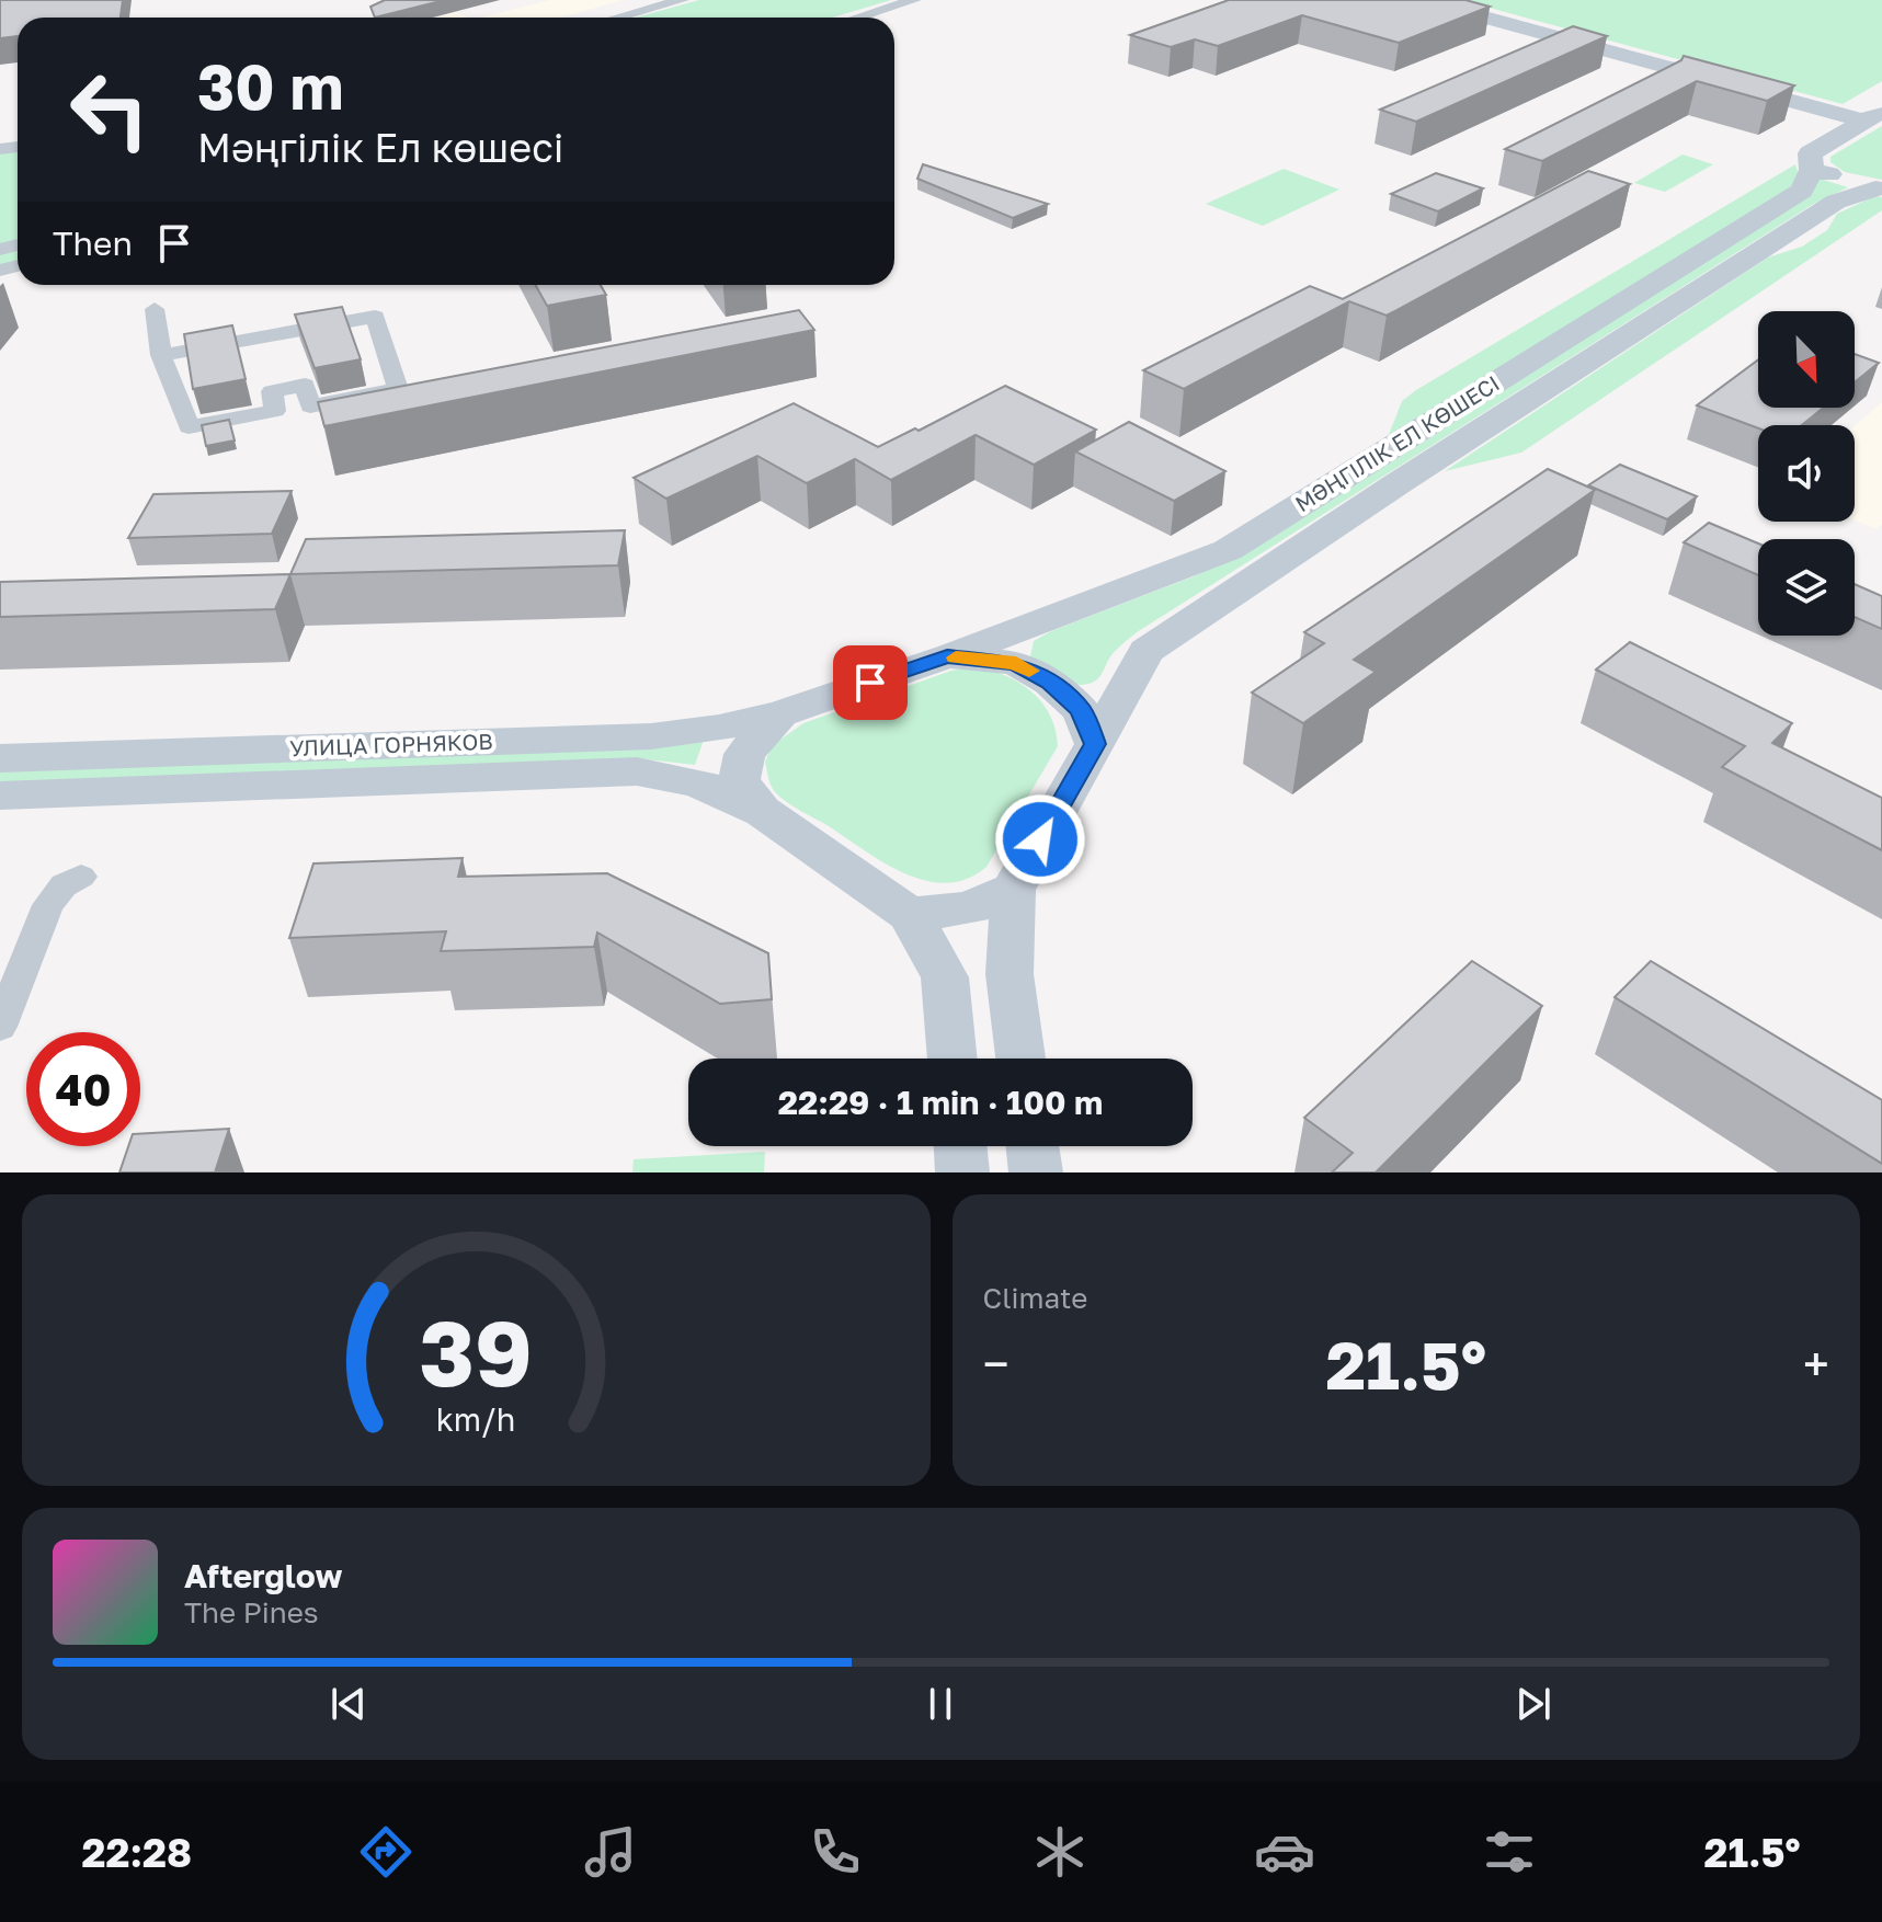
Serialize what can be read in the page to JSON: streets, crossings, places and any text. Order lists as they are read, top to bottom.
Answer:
{
  "streets": {
    "street": ["МӘҢГІЛІК ЕЛ КӨШЕСІ", "УЛИЦА ГОРНЯКОВ"]
  },
  "crossings": [
    ["МӘҢГІЛІК ЕЛ КӨШЕСІ", "УЛИЦА ГОРНЯКОВ"]
  ],
  "north": "bottom right",
  "page": {
    "turn": ["30 m", "Мәңгілік Ел көшесі"],
    "then": "Then",
    "limit": "40",
    "trip": "22:29 · 1 min · 100 m",
    "tile": "Climate",
    "heat": ["−", "21.5°", "+"],
    "song": ["Afterglow", "The Pines"],
    "tabs": ["22:28", "21.5°"],
    "gauge": ["39", "km/h"]
  }
}
